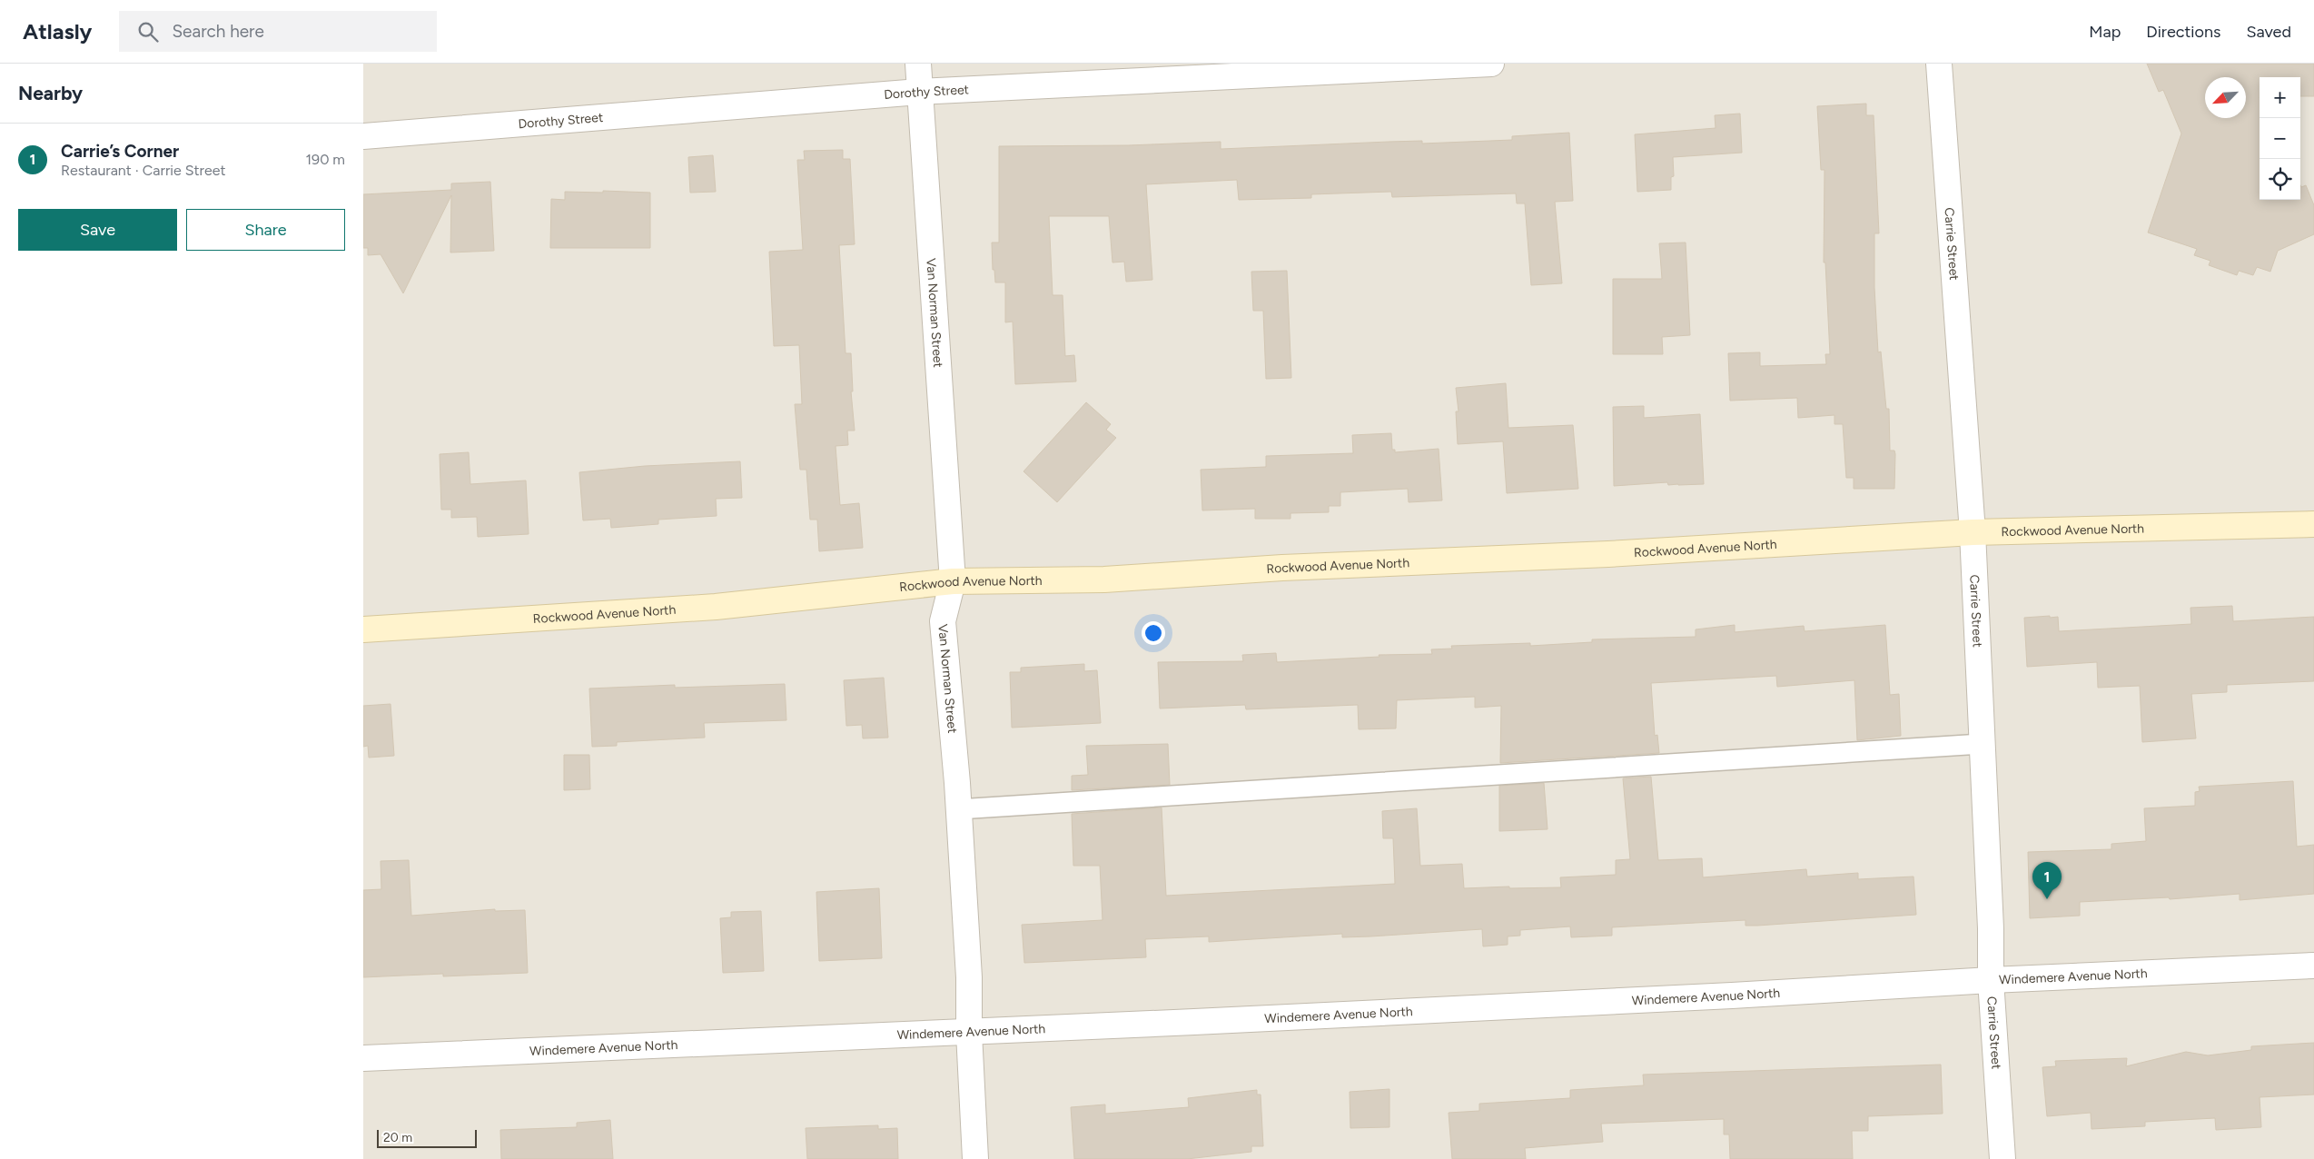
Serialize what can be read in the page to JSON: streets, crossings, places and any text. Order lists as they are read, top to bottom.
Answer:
{
  "streets": {
    "street": [
      "Dorothy Street",
      "Carrie Street",
      "Van Norman Street",
      "Rockwood Avenue North",
      "Windemere Avenue North"
    ]
  },
  "crossings": [
    ["Dorothy Street", "Van Norman Street"],
    ["Carrie Street", "Rockwood Avenue North"],
    ["Carrie Street", "Windemere Avenue North"],
    ["Van Norman Street", "Rockwood Avenue North"],
    ["Van Norman Street", "Windemere Avenue North"]
  ],
  "scale_bar": "20 m",
  "north": "bottom left",
  "page": {
    "header": "Atlasly",
    "search": "Search here",
    "nav": ["Map", "Directions", "Saved"],
    "heading": "Nearby",
    "map_buttons": ["+", "−"],
    "list": [
      {
        "mark": "1",
        "name": "Carrie’s Corner",
        "note": "Restaurant · Carrie Street",
        "value": "190 m"
      }
    ],
    "buttons": ["Save", "Share"],
    "pins": "1",
    "scale": "20 m"
  }
}
